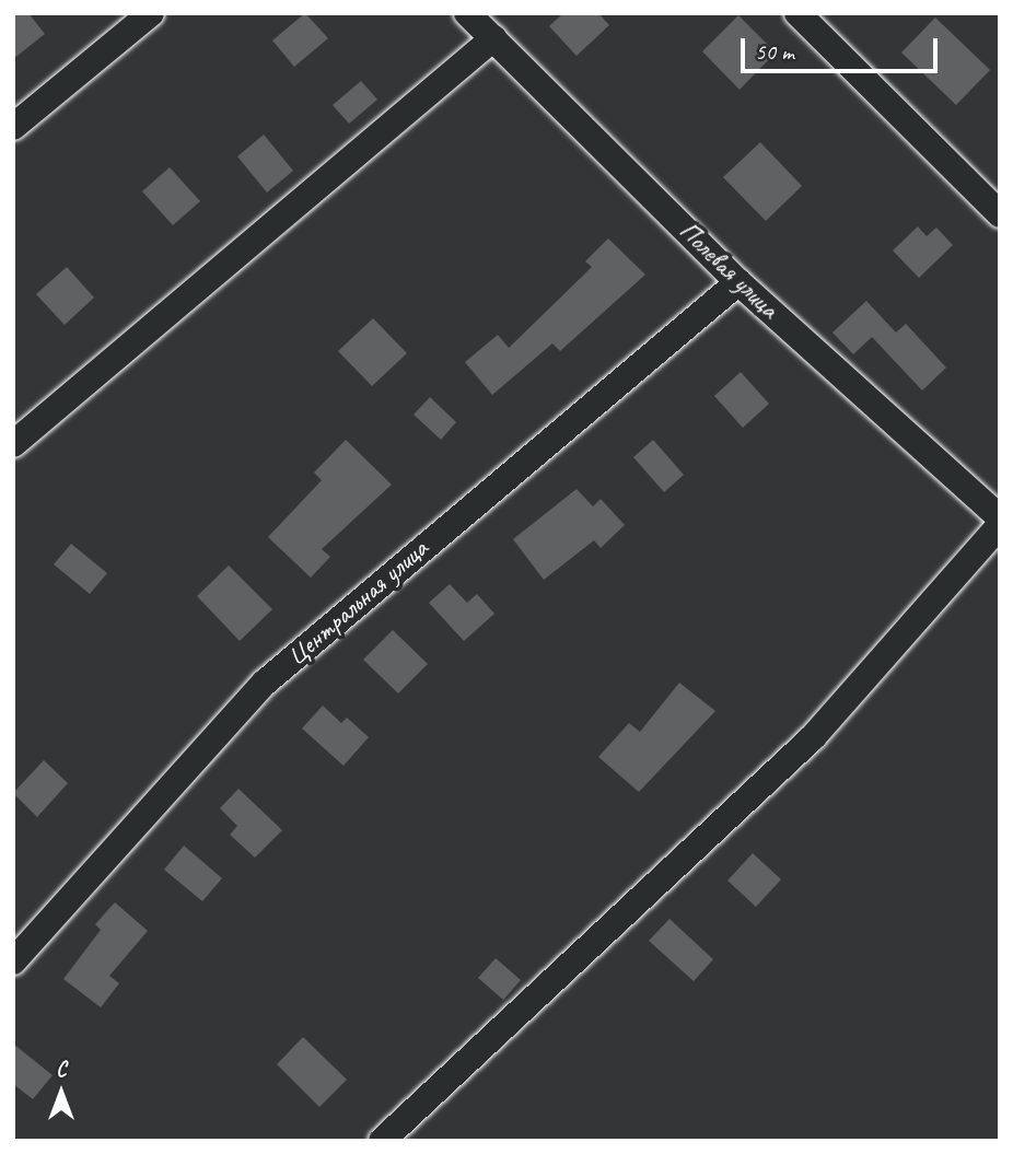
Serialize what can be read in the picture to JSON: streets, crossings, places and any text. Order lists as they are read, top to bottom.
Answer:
{
  "streets": {
    "street": ["Полевая улица", "Центральная улица"]
  },
  "crossings": [
    ["Полевая улица", "Центральная улица"]
  ],
  "scale_bar": "50 m",
  "north": "top"
}
